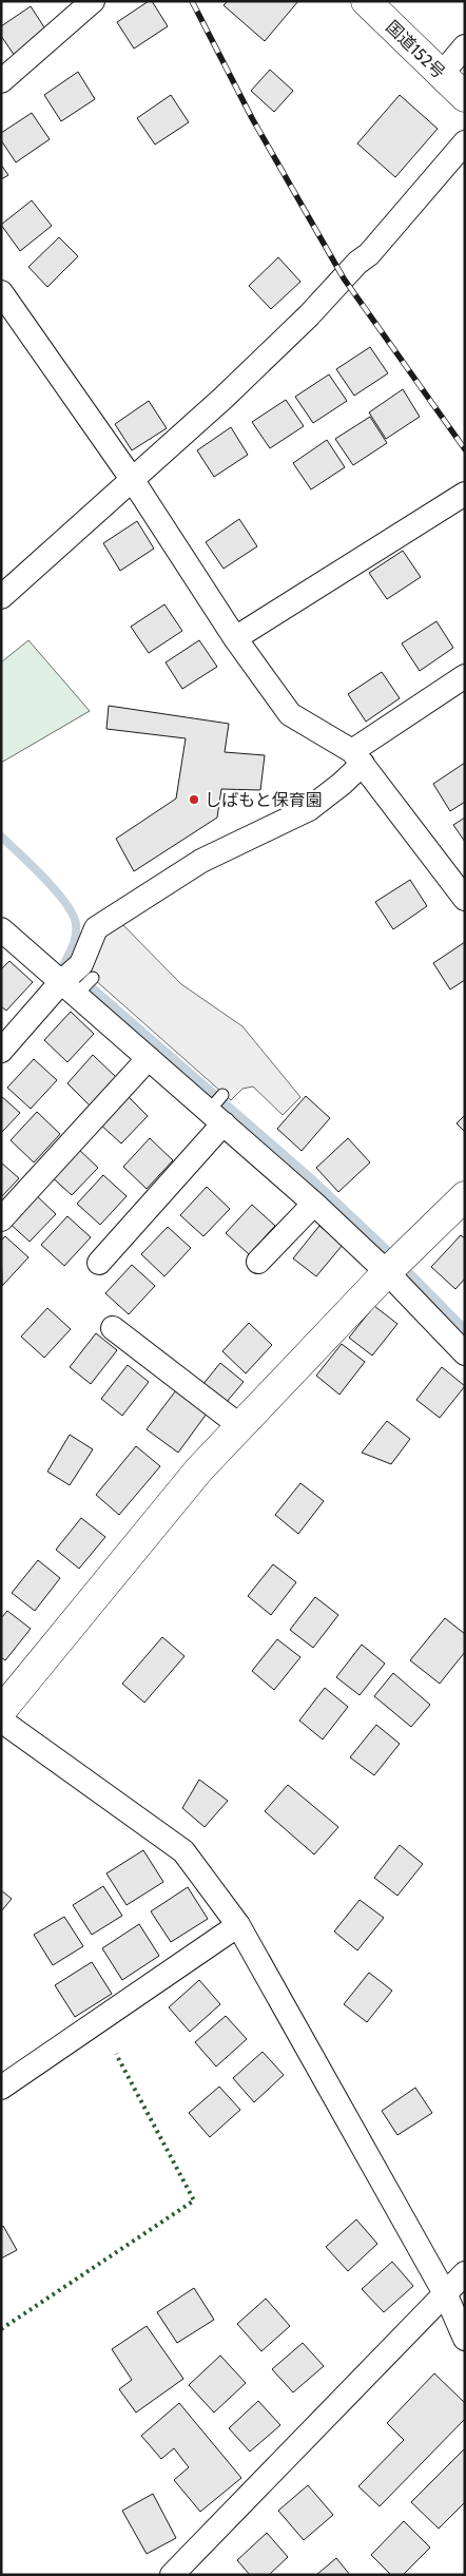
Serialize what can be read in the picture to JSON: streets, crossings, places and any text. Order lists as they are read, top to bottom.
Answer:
{
  "streets": {
    "main road": ["国道152号"]
  },
  "places": ["しばもと保育園"]
}
